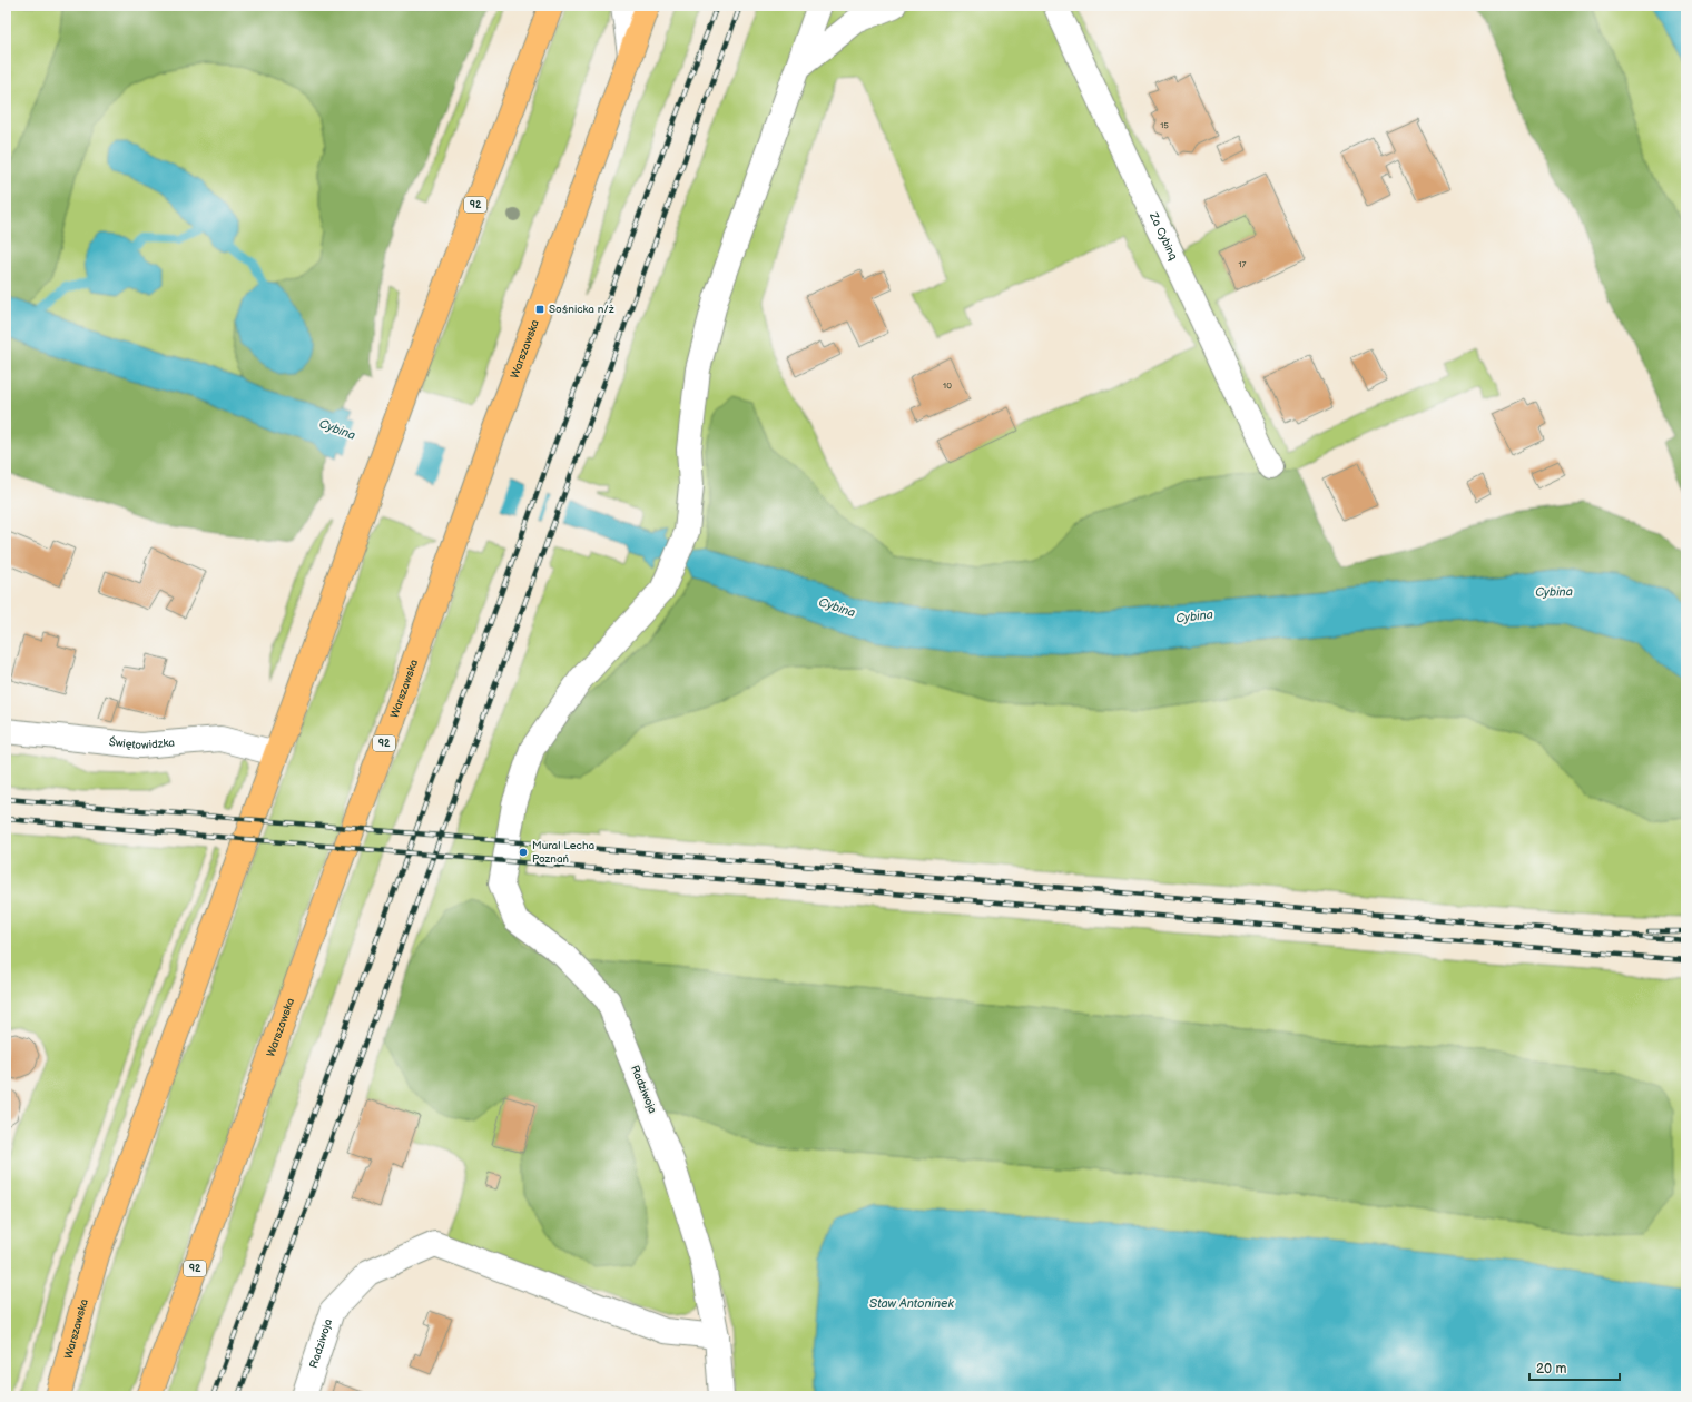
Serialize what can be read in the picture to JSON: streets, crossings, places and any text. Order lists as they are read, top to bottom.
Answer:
{
  "streets": {
    "main road": ["92", "Warszawska"],
    "street": ["Za Cybiną", "Świętowidzka", "Radziwoja"]
  },
  "crossings": [
    ["Warszawska", "Świętowidzka"]
  ],
  "water": ["Cybina", "Staw Antoninek"],
  "places": {
    "transit": ["Sośnicka n/ż"],
    "other": ["Mural Lecha Poznań"]
  },
  "house_numbers": ["15", "17", "10"],
  "scale_bar": "20 m"
}
